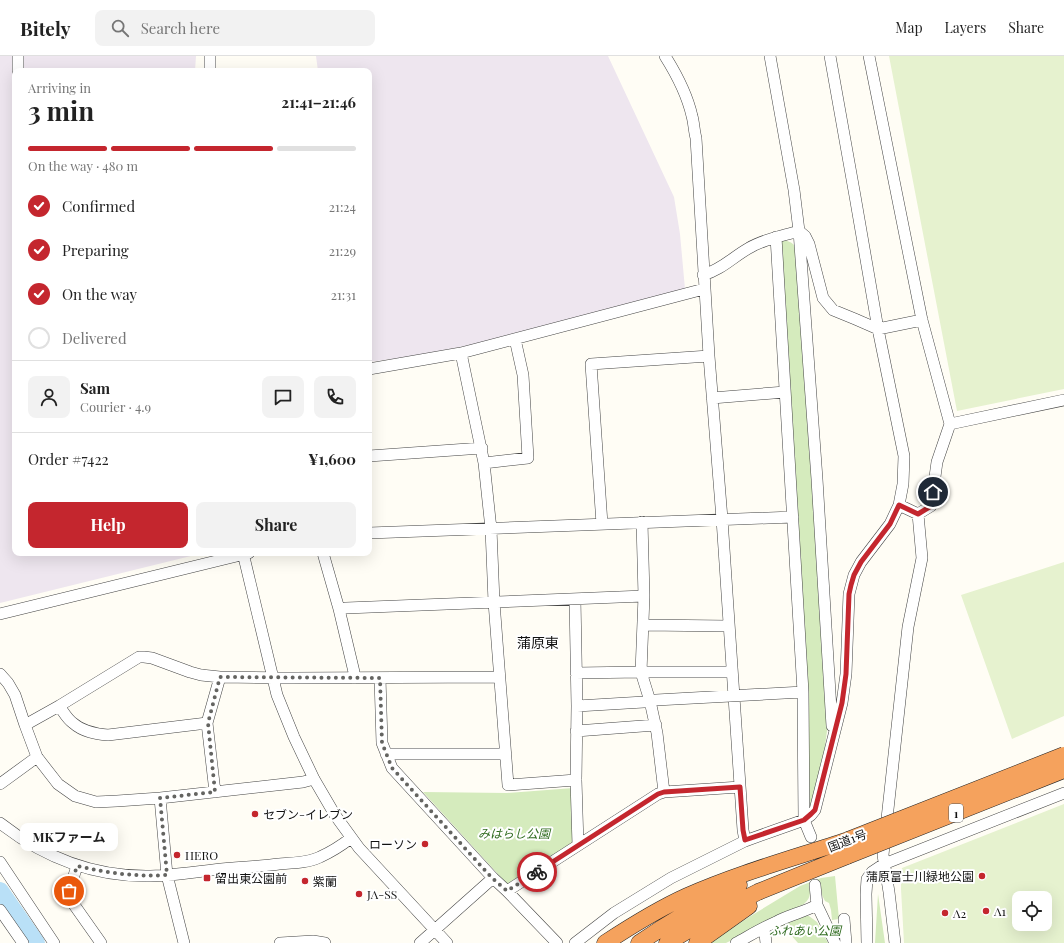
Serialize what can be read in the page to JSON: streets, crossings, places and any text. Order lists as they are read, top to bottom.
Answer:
{
  "streets": {
    "highway": ["1", "国道1号"]
  },
  "districts": ["蒲原東"],
  "parks": ["みはらし公園", "ふれあい公園"],
  "places": {
    "other": [
      "セブン-イレブン",
      "ローソン",
      "HERO",
      "蒲原富士川緑地公園",
      "紫蘭",
      "MKファーム",
      "JA-SS",
      "A1",
      "A2"
    ],
    "transit": ["留出東公園前"]
  },
  "page": {
    "header": "Bitely",
    "search": "Search here",
    "nav": ["Map", "Layers", "Share"],
    "heading": ["3 min", "Arriving in", "21:41–21:46"],
    "panel": [
      "Sam",
      "Courier · 4.9",
      "Order #7422",
      "¥1,600"
    ],
    "bar": "On the way · 480 m",
    "list": [
      ["Confirmed", "21:24"],
      ["Preparing", "21:29"],
      ["On the way", "21:31"],
      "Delivered"
    ],
    "buttons": ["Help", "Share"],
    "bubble": "MKファーム"
  }
}
